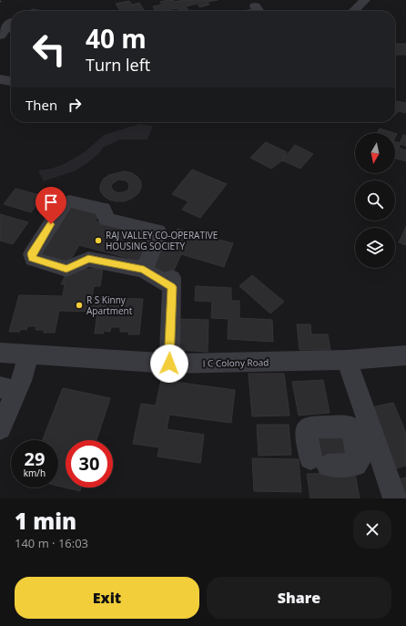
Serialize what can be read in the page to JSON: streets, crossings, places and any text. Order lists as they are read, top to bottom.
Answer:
{
  "streets": {
    "street": ["I C Colony Road"]
  },
  "places": ["RAJ VALLEY CO-OPERATIVE HOUSING SOCIETY", "R S Kinny Apartment"],
  "north": "bottom",
  "page": {
    "turn": ["40 m", "Turn left"],
    "then": "Then",
    "speed": "29 km/h",
    "limit": "30",
    "heading": ["1 min", "140 m · 16:03"],
    "buttons": ["Exit", "Share"]
  }
}
